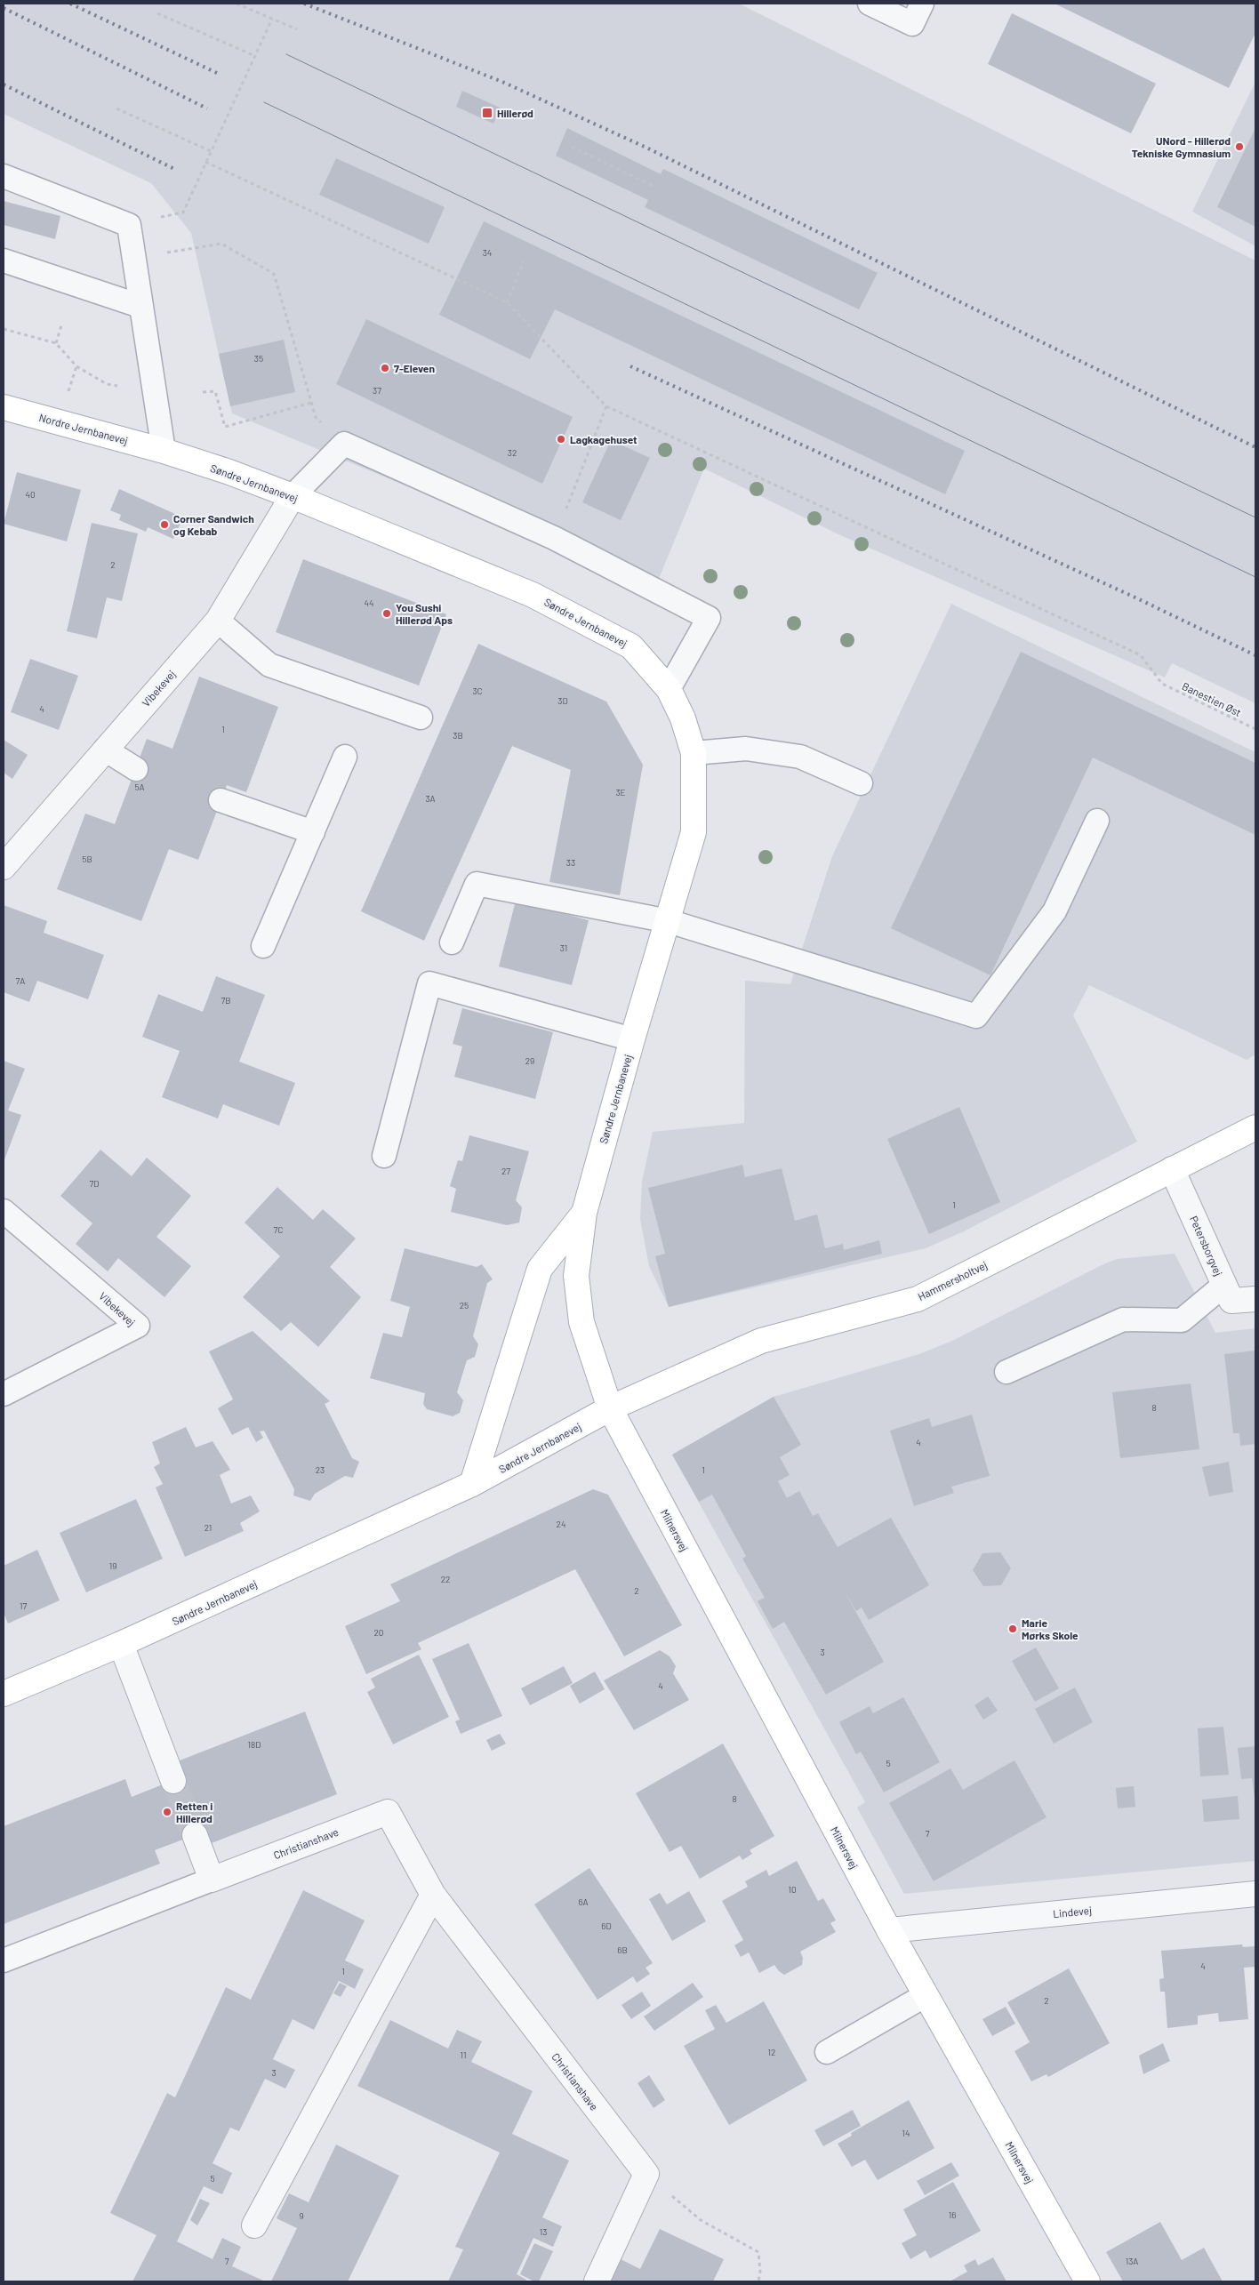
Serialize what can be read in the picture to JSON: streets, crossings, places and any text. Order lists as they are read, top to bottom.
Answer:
{
  "streets": {
    "street": [
      "Nordre Jernbanevej",
      "Søndre Jernbanevej",
      "Vibekevej",
      "Petersborgvej",
      "Hammersholtvej",
      "Milnersvej",
      "Christianshave",
      "Lindevej"
    ],
    "path": ["Banestien Øst"]
  },
  "crossings": [
    ["Nordre Jernbanevej", "Søndre Jernbanevej"],
    ["Søndre Jernbanevej", "Vibekevej"],
    ["Søndre Jernbanevej", "Hammersholtvej"],
    ["Søndre Jernbanevej", "Milnersvej"],
    ["Petersborgvej", "Hammersholtvej"],
    ["Hammersholtvej", "Milnersvej"],
    ["Milnersvej", "Lindevej"]
  ],
  "places": {
    "transit": ["Hillerød"],
    "other": [
      "UNord - Hillerød Tekniske Gymnasium",
      "7-Eleven",
      "Lagkagehuset",
      "Corner Sandwich og Kebab",
      "You Sushi Hillerød Aps",
      "Marie Mørks Skole",
      "Retten i Hillerød"
    ]
  },
  "house_numbers": [
    "34",
    "35",
    "37",
    "32",
    "40",
    "2",
    "44",
    "3C",
    "3D",
    "4",
    "1",
    "3B",
    "5A",
    "3E",
    "3A",
    "5B",
    "33",
    "31",
    "7A",
    "7B",
    "29",
    "27",
    "7D",
    "1",
    "7C",
    "25",
    "8",
    "4",
    "23",
    "1",
    "24",
    "21",
    "19",
    "22",
    "2",
    "17",
    "20",
    "3",
    "4",
    "18D",
    "5",
    "8",
    "7",
    "10",
    "6A",
    "6D",
    "6B",
    "4",
    "1",
    "2",
    "12",
    "11",
    "3",
    "14",
    "5",
    "16",
    "9",
    "13",
    "7",
    "13A"
  ]
}
